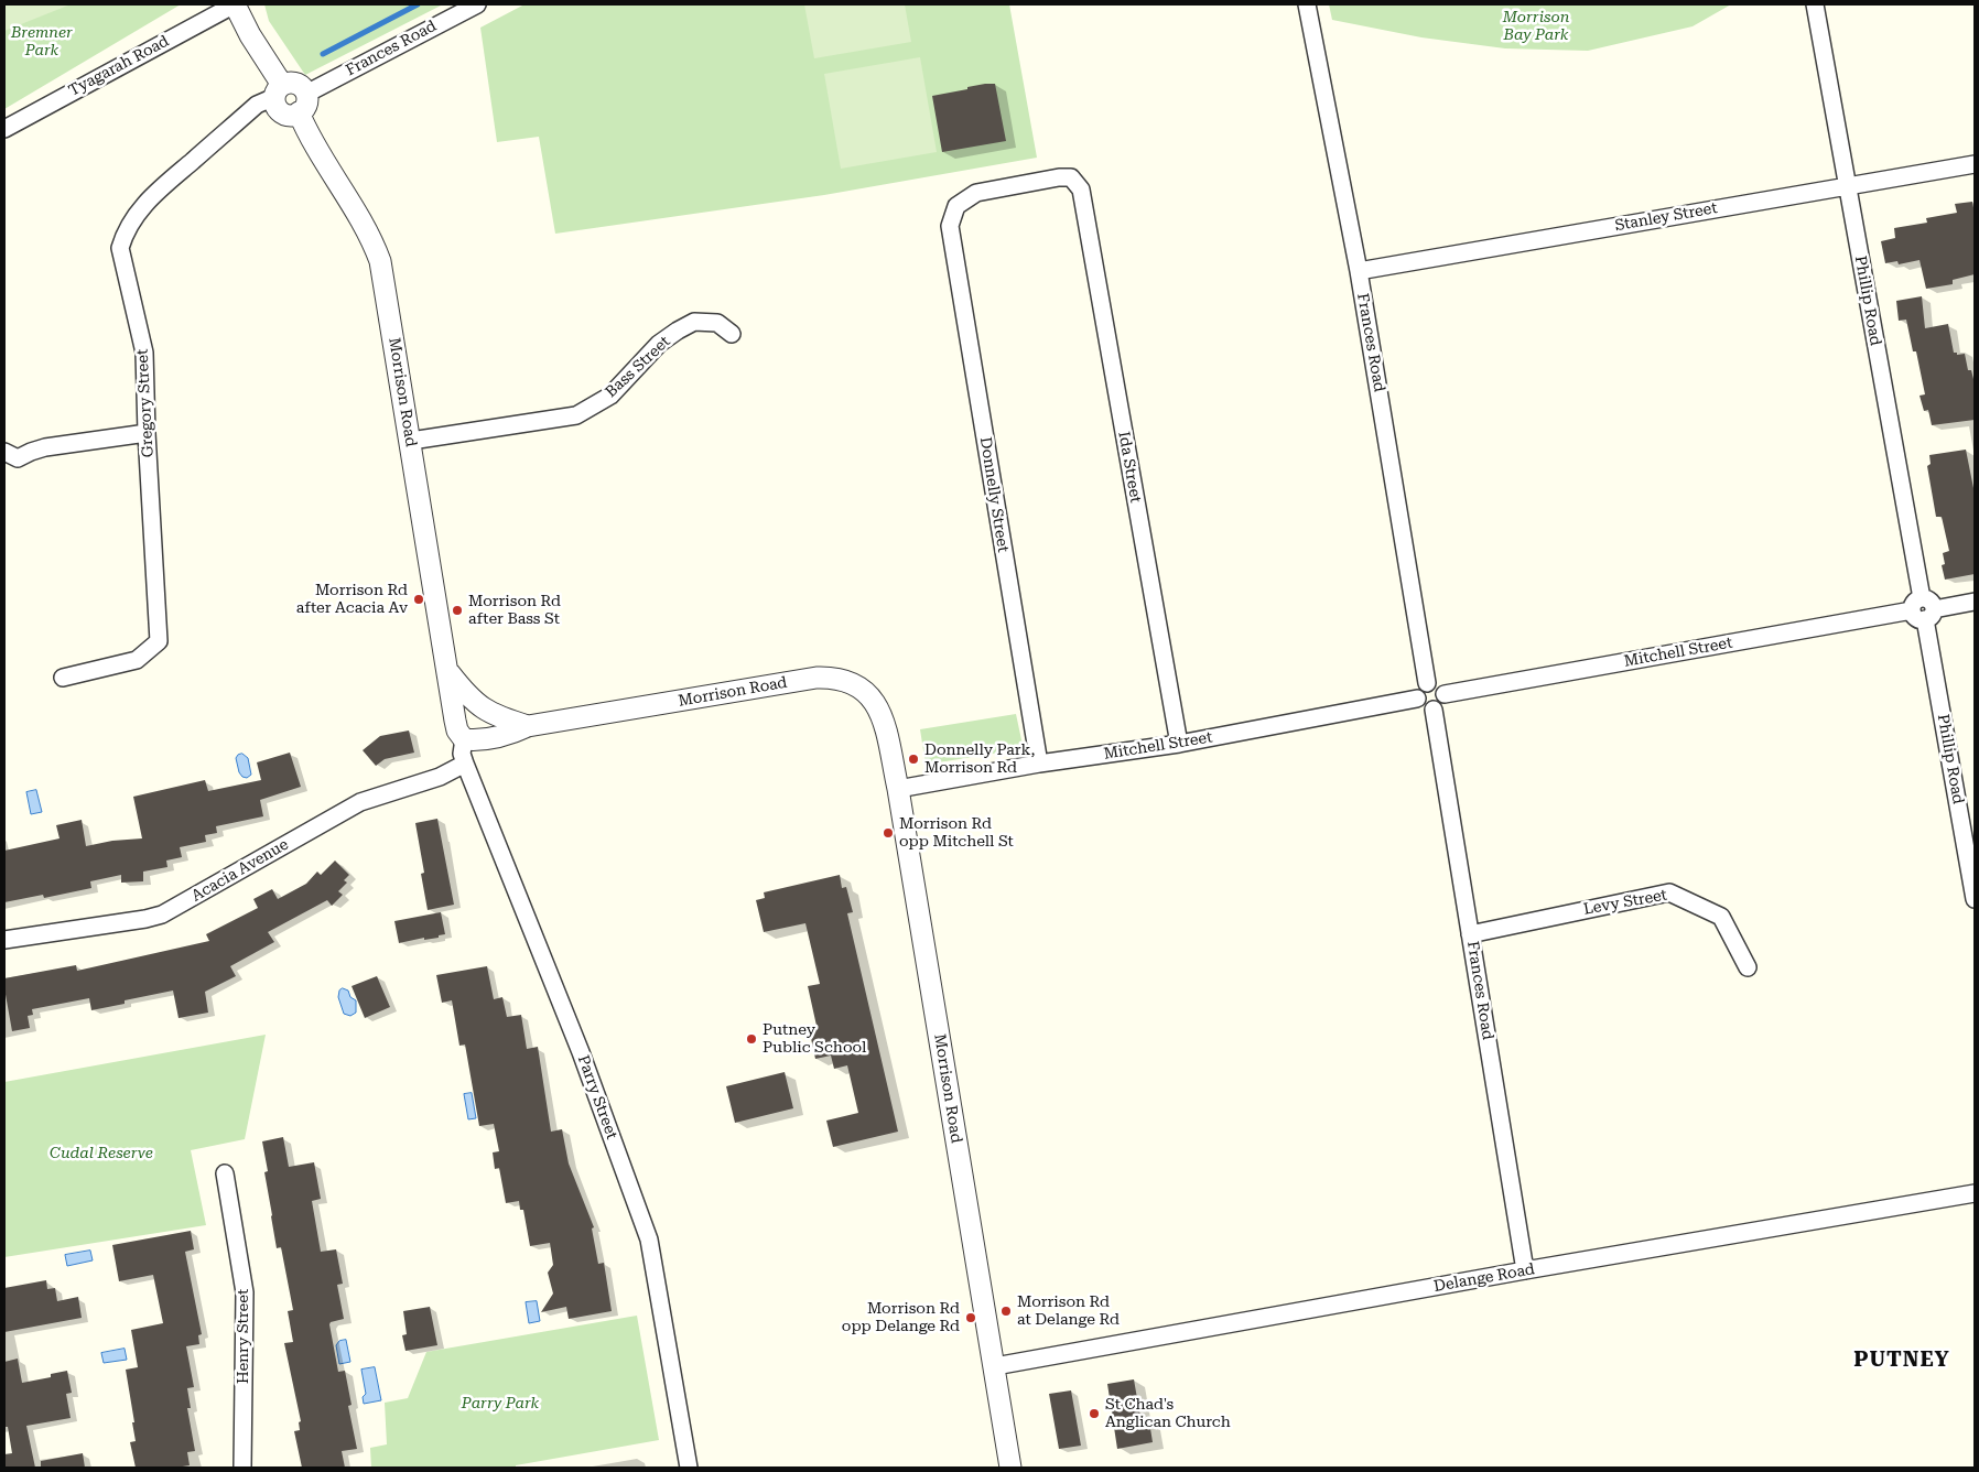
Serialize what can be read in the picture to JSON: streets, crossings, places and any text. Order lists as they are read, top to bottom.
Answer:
{
  "streets": {
    "street": [
      "Frances Road",
      "Tyagarah Road",
      "Stanley Street",
      "Phillip Road",
      "Bass Street",
      "Morrison Road",
      "Gregory Street",
      "Ida Street",
      "Donnelly Street",
      "Mitchell Street",
      "Acacia Avenue",
      "Levy Street",
      "Parry Street",
      "Delange Road",
      "Henry Street"
    ]
  },
  "crossings": [
    ["Frances Road", "Stanley Street"],
    ["Frances Road", "Morrison Road"],
    ["Frances Road", "Gregory Street"],
    ["Frances Road", "Mitchell Street"],
    ["Frances Road", "Levy Street"],
    ["Frances Road", "Delange Road"],
    ["Stanley Street", "Phillip Road"],
    ["Phillip Road", "Mitchell Street"],
    ["Bass Street", "Morrison Road"],
    ["Morrison Road", "Gregory Street"],
    ["Morrison Road", "Mitchell Street"],
    ["Morrison Road", "Parry Street"],
    ["Morrison Road", "Delange Road"],
    ["Ida Street", "Donnelly Street"],
    ["Ida Street", "Mitchell Street"],
    ["Donnelly Street", "Mitchell Street"],
    ["Acacia Avenue", "Parry Street"]
  ],
  "districts": ["PUTNEY"],
  "parks": [
    "Morrison Bay Park",
    "Bremner Park",
    "Cudal Reserve",
    "Parry Park"
  ],
  "places": [
    "Morrison Rd after Acacia Av",
    "Morrison Rd after Bass St",
    "Donnelly Park, Morrison Rd",
    "Morrison Rd opp Mitchell St",
    "Putney Public School",
    "Morrison Rd at Delange Rd",
    "Morrison Rd opp Delange Rd",
    "St Chad's Anglican Church"
  ]
}
